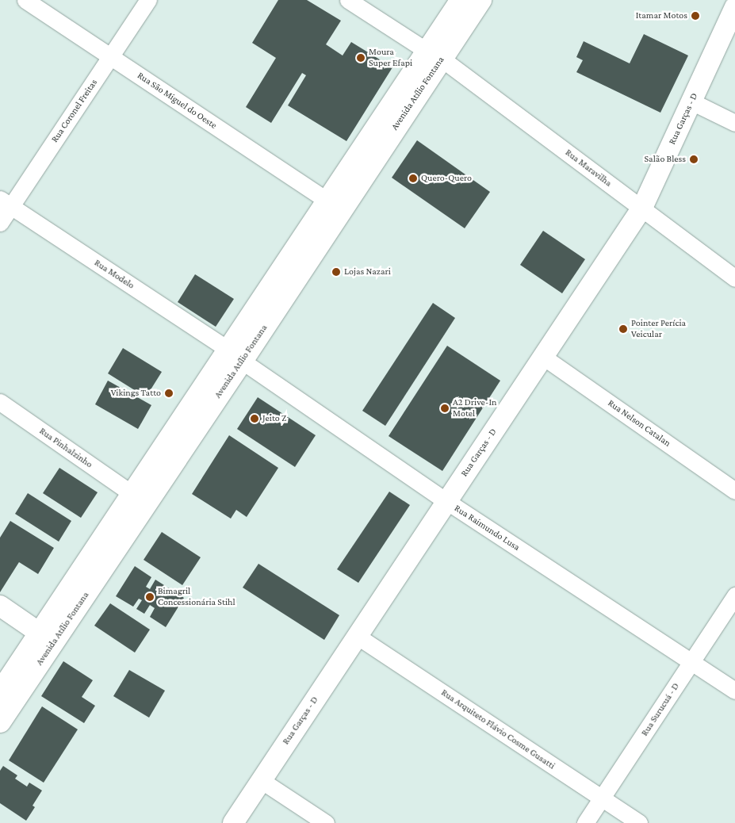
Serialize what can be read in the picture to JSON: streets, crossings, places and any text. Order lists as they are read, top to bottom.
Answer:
{
  "streets": {
    "main road": ["Avenida Atílio Fontana"],
    "street": [
      "Rua São Miguel do Oeste",
      "Rua Coronel Freitas",
      "Rua Garças - D",
      "Rua Maravilha",
      "Rua Modelo",
      "Rua Nelson Catalan",
      "Rua Pinhalzinho",
      "Rua Raimundo Lusa",
      "Rua Surucuá - D",
      "Rua Arquiteto Flávio Cosme Gusatti"
    ]
  },
  "crossings": [
    ["Avenida Atílio Fontana", "Rua São Miguel do Oeste"],
    ["Avenida Atílio Fontana", "Rua Maravilha"],
    ["Avenida Atílio Fontana", "Rua Modelo"],
    ["Avenida Atílio Fontana", "Rua Pinhalzinho"],
    ["Avenida Atílio Fontana", "Rua Raimundo Lusa"],
    ["Rua São Miguel do Oeste", "Rua Coronel Freitas"],
    ["Rua Coronel Freitas", "Rua Modelo"],
    ["Rua Garças - D", "Rua Maravilha"],
    ["Rua Garças - D", "Rua Nelson Catalan"],
    ["Rua Garças - D", "Rua Raimundo Lusa"],
    ["Rua Garças - D", "Rua Arquiteto Flávio Cosme Gusatti"],
    ["Rua Modelo", "Rua Raimundo Lusa"],
    ["Rua Raimundo Lusa", "Rua Surucuá - D"],
    ["Rua Surucuá - D", "Rua Arquiteto Flávio Cosme Gusatti"]
  ],
  "places": [
    "Itamar Motos",
    "Moura Super Efapi",
    "Salão Bless",
    "Quero-Quero",
    "Lojas Nazari",
    "Pointer Perícia Veicular",
    "Vikings Tatto",
    "A2 Drive-In Motel",
    "Jeito Z",
    "Bimagril Concessionária Stihl"
  ]
}
